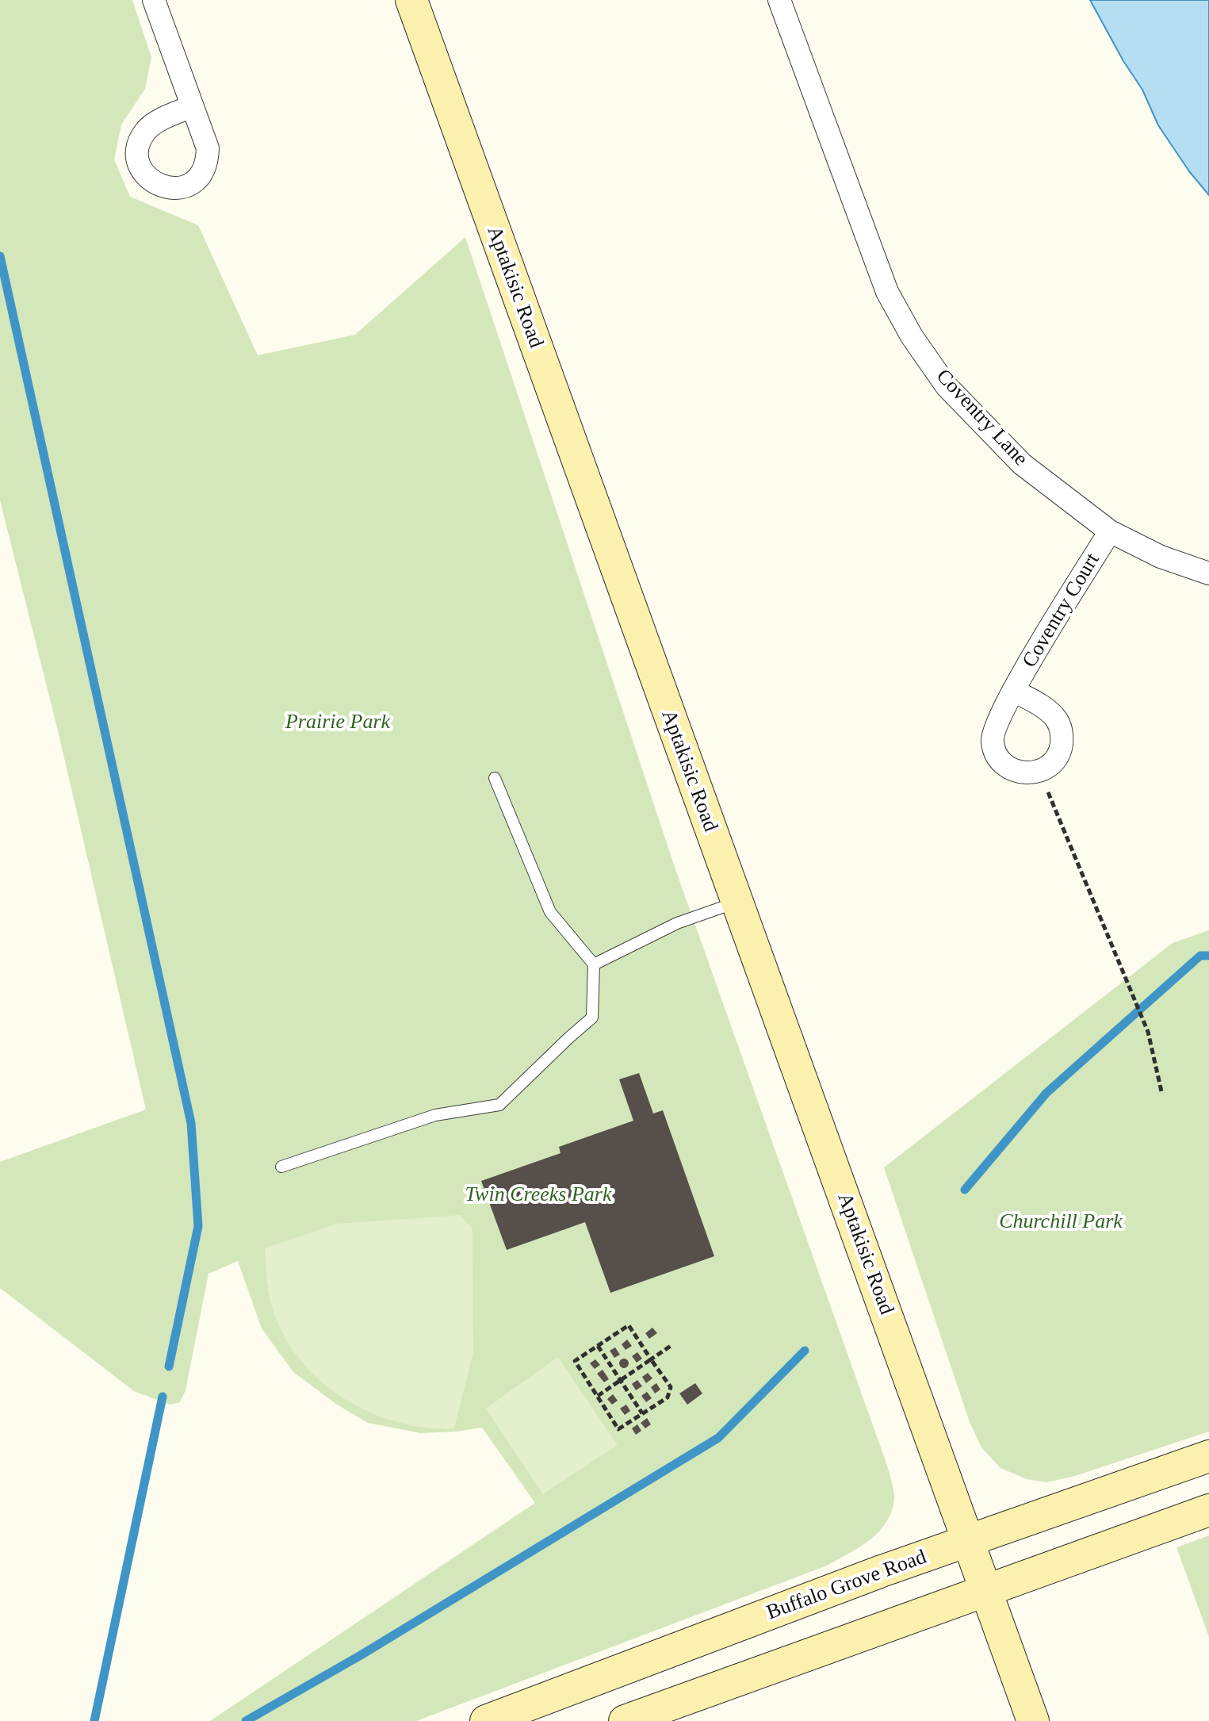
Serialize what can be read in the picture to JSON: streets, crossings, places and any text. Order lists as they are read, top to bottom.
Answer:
{
  "streets": {
    "main road": ["Aptakisic Road", "Buffalo Grove Road"],
    "street": ["Coventry Lane", "Coventry Court"]
  },
  "crossings": [
    ["Aptakisic Road", "Buffalo Grove Road"],
    ["Coventry Lane", "Coventry Court"]
  ],
  "parks": ["Prairie Park", "Twin Creeks Park", "Churchill Park"]
}
